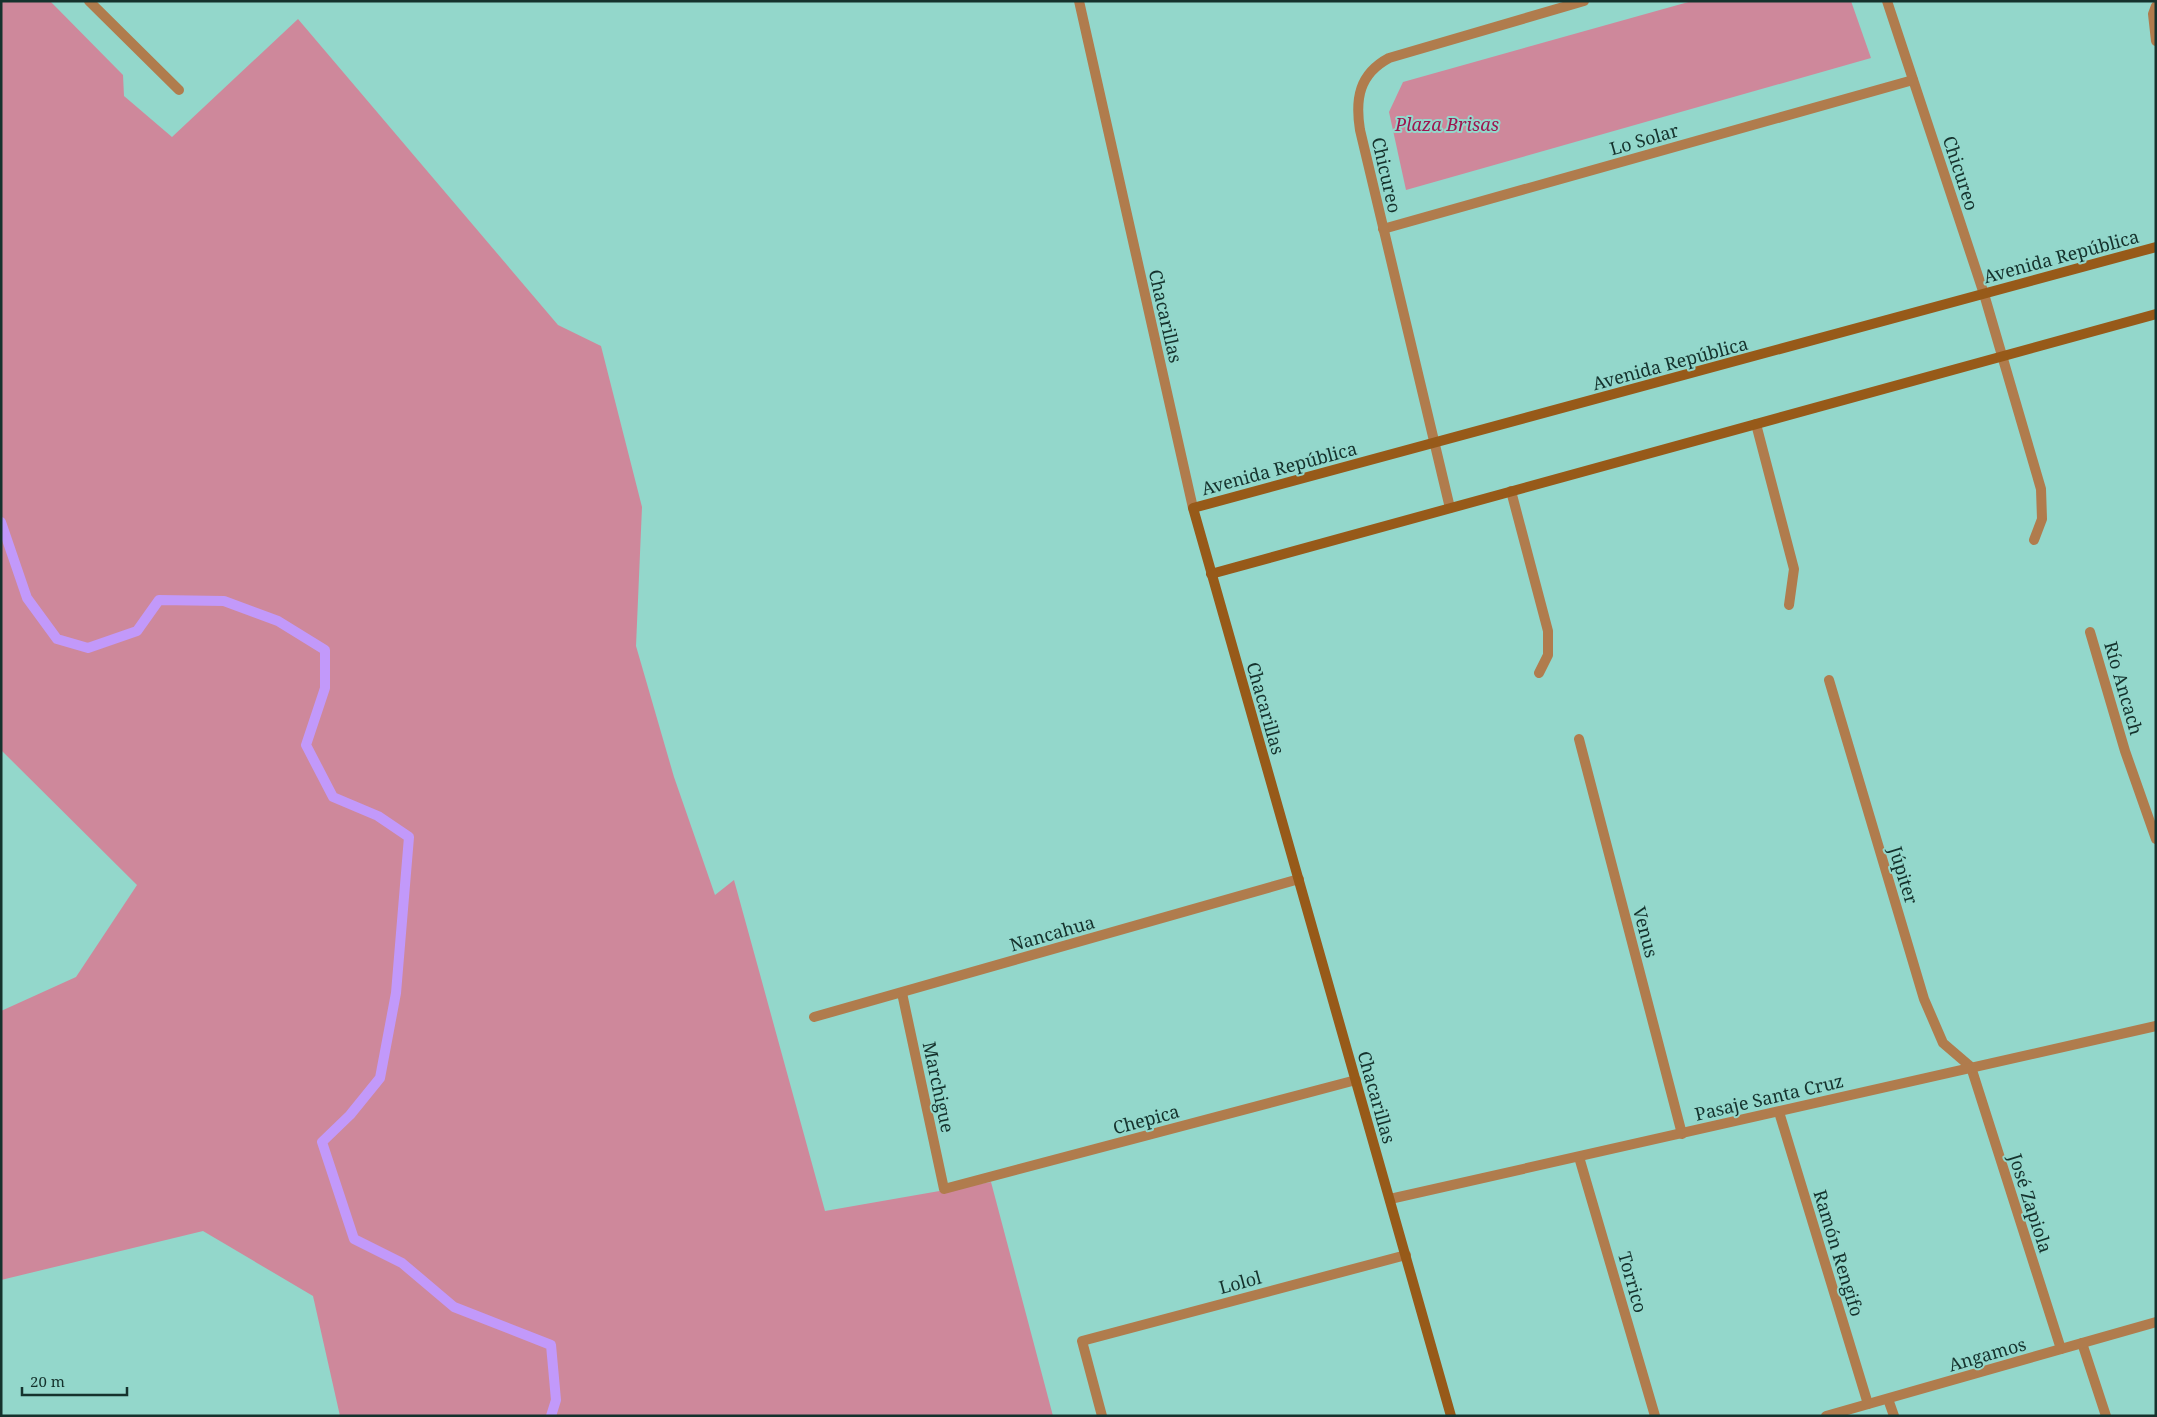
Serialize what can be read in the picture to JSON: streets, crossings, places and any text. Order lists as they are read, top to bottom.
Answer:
{
  "streets": {
    "street": [
      "Lo Solar",
      "Chicureo",
      "Avenida República",
      "Chacarillas",
      "Río Ancach",
      "Júpiter",
      "Venus",
      "Nancahua",
      "Marchigue",
      "Pasaje Santa Cruz",
      "Chepica",
      "José Zapiola",
      "Ramón Rengifo",
      "Lolol",
      "Torrico",
      "Angamos"
    ]
  },
  "crossings": [
    ["Lo Solar", "Chicureo"],
    ["Chicureo", "Avenida República"],
    ["Avenida República", "Chacarillas"],
    ["Chacarillas", "Nancahua"],
    ["Chacarillas", "Pasaje Santa Cruz"],
    ["Chacarillas", "Chepica"],
    ["Chacarillas", "Lolol"],
    ["Júpiter", "Pasaje Santa Cruz"],
    ["Júpiter", "José Zapiola"],
    ["Venus", "Pasaje Santa Cruz"],
    ["Nancahua", "Marchigue"],
    ["Marchigue", "Chepica"],
    ["Pasaje Santa Cruz", "José Zapiola"],
    ["Pasaje Santa Cruz", "Ramón Rengifo"],
    ["Pasaje Santa Cruz", "Torrico"],
    ["José Zapiola", "Angamos"],
    ["Ramón Rengifo", "Angamos"]
  ],
  "parks": ["Plaza Brisas"],
  "scale_bar": "20 m"
}
